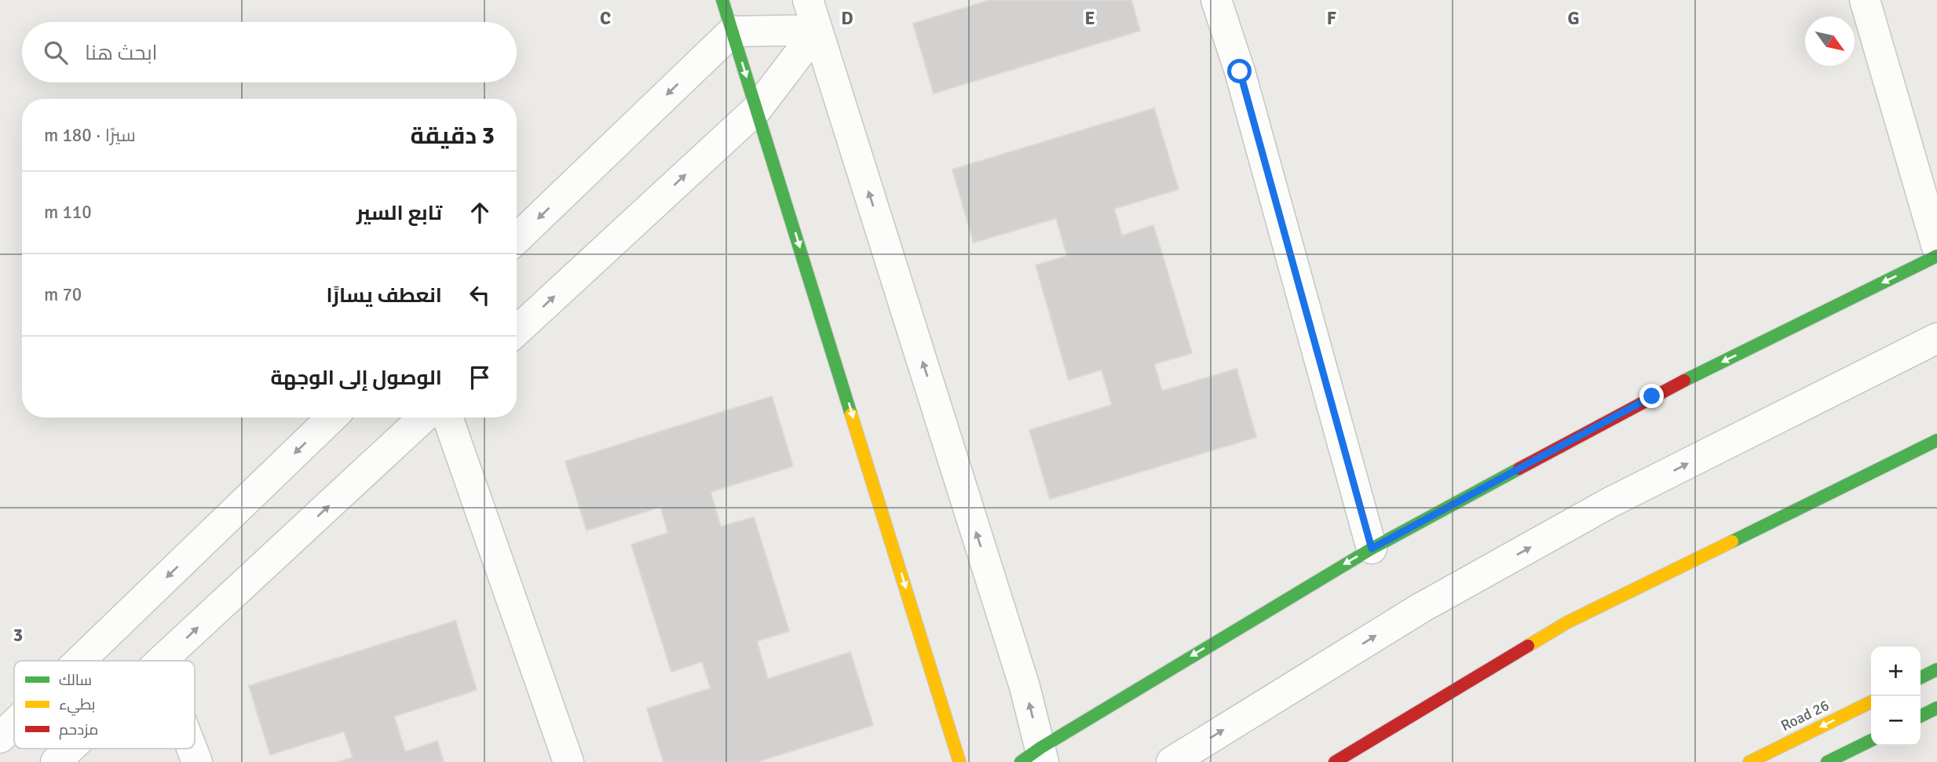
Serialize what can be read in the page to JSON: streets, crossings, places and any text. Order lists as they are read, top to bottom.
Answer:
{
  "streets": {
    "street": ["Road 26"]
  },
  "legend": ["سالك", "بطيء", "مزدحم"],
  "north": "bottom right",
  "page": {
    "search": "ابحث هنا",
    "heading": ["3 دقيقة", "سيرًا · 180 m"],
    "list": [
      ["تابع السير", "110 m"],
      ["انعطف يسارًا", "70 m"],
      "الوصول إلى الوجهة"
    ],
    "map_buttons": ["+", "−"]
  },
  "grid": {
    "columns": [
      "C",
      "D",
      "E",
      "F",
      "G"
    ],
    "rows": ["3"]
  }
}
